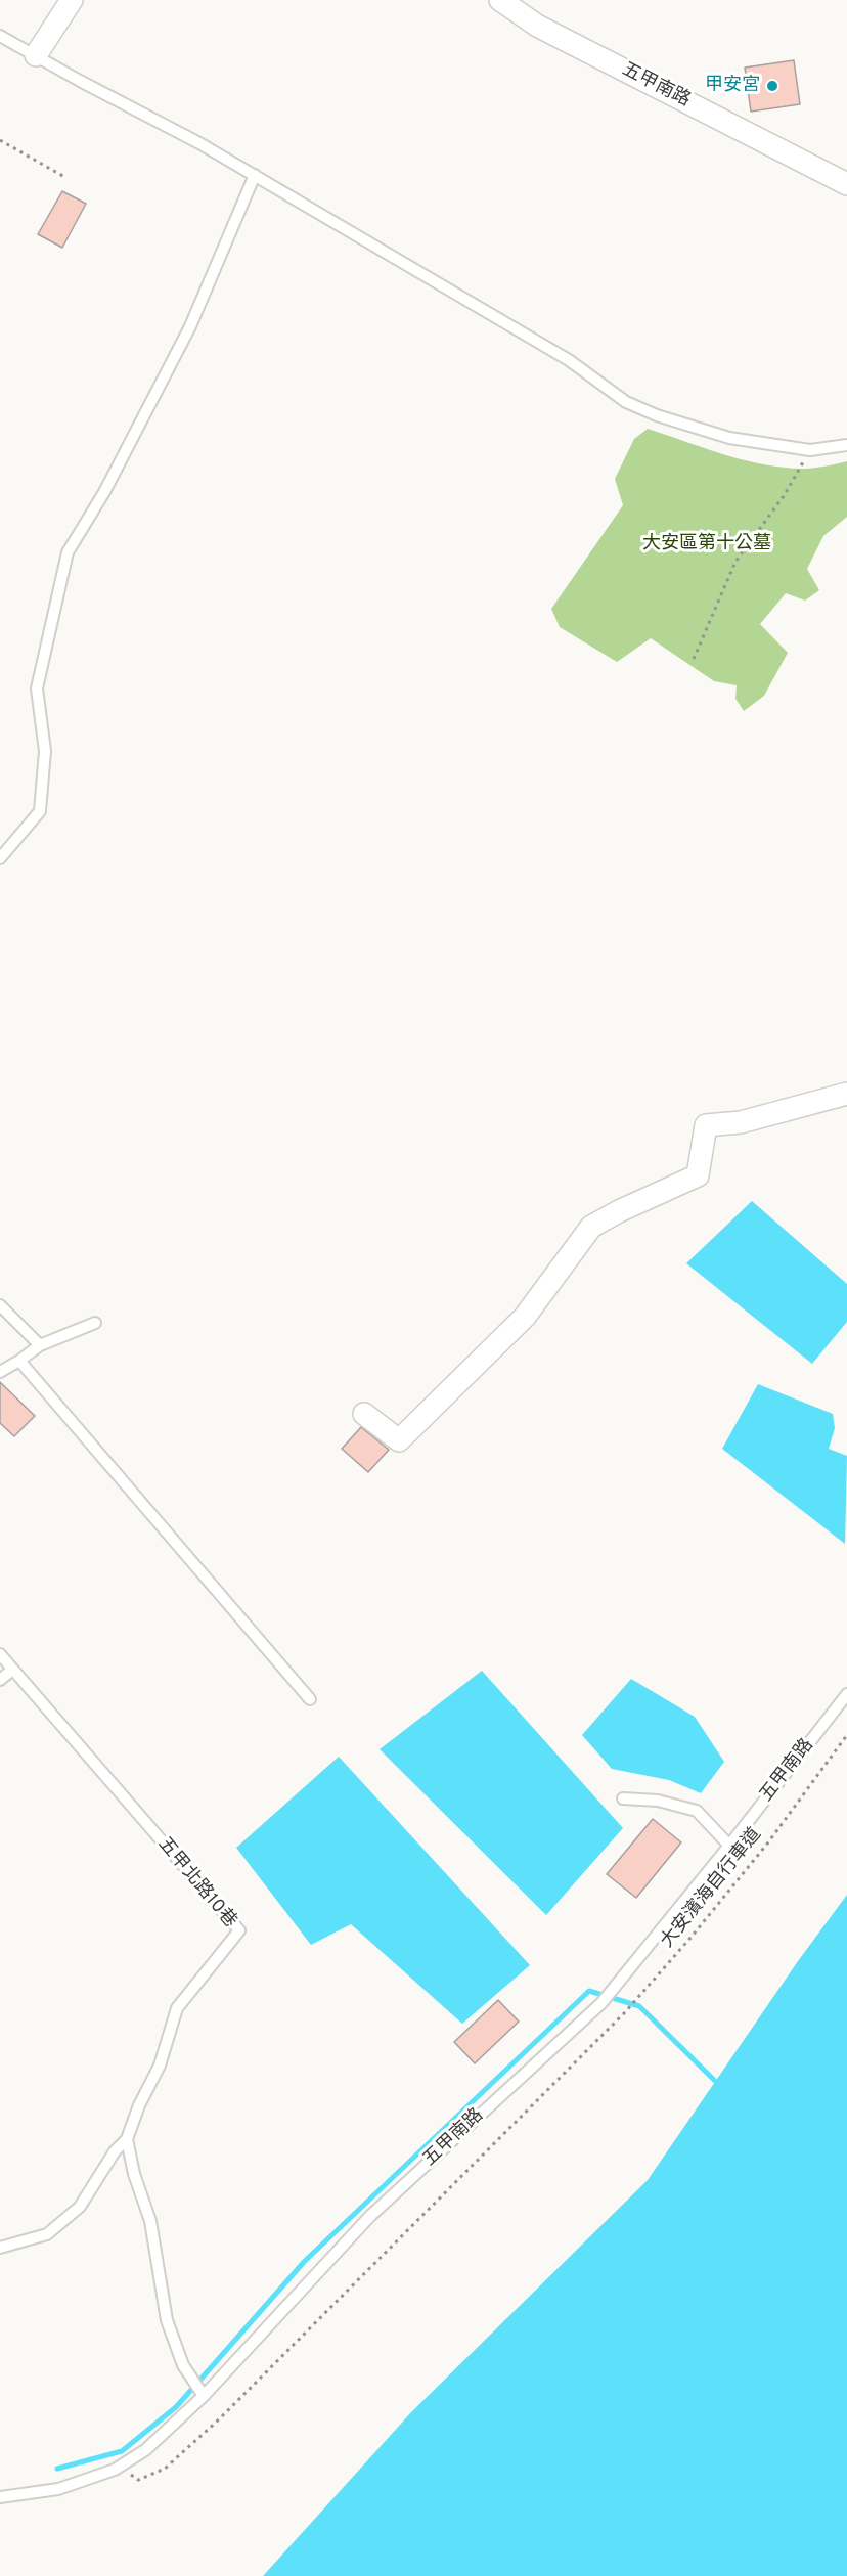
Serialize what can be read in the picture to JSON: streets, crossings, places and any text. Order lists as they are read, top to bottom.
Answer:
{
  "streets": {
    "street": ["五甲南路"],
    "lane": ["五甲北路10巷"],
    "path": ["大安濱海自行車道"]
  },
  "crossings": [
    ["五甲南路", "大安濱海自行車道"]
  ],
  "parks": ["大安區第十公墓"],
  "places": ["甲安宮"]
}
